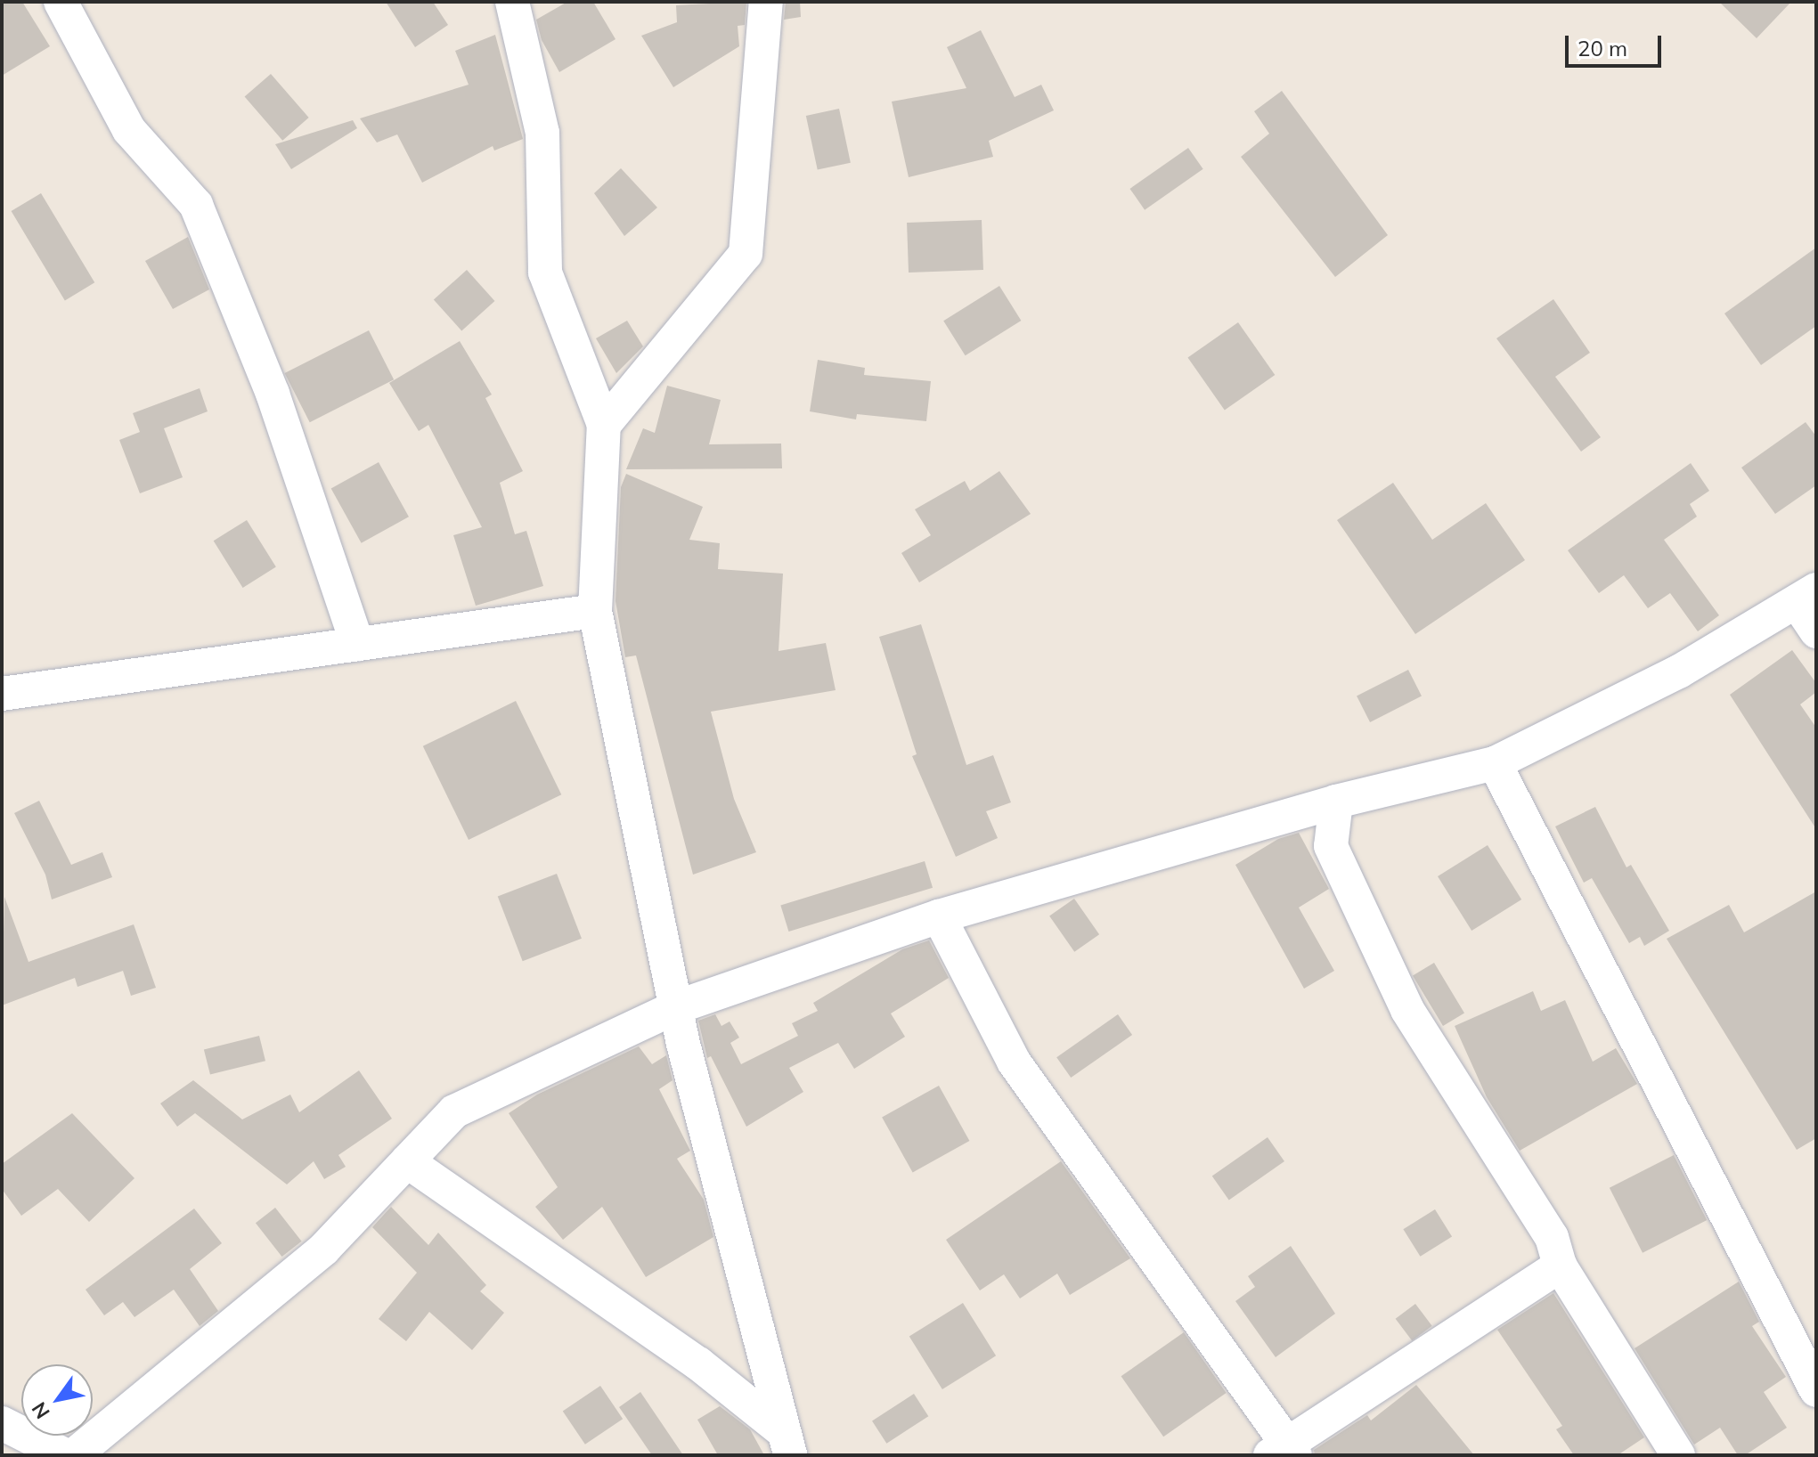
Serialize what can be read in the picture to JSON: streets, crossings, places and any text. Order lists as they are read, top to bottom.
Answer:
{
  "scale_bar": "20 m",
  "north": "bottom left"
}
